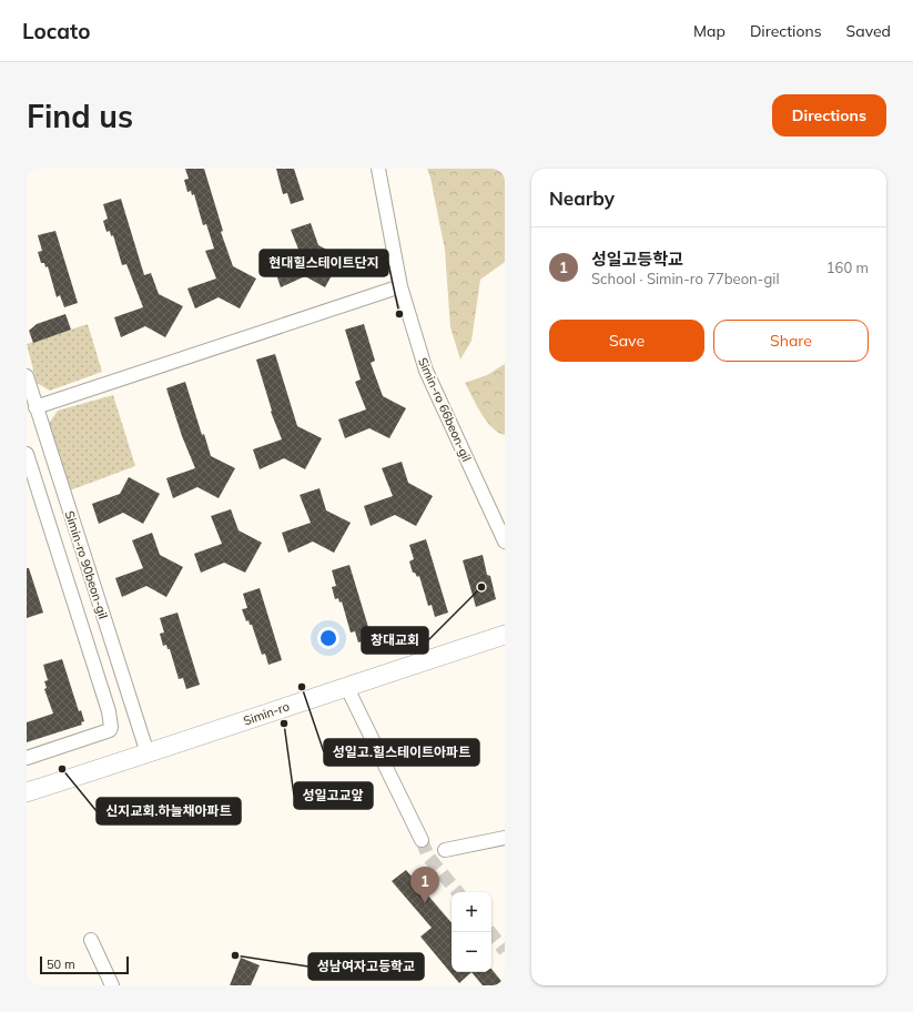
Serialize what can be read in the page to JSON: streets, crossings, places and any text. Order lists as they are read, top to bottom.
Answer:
{
  "streets": {
    "main road": ["Simin-ro"],
    "street": ["Simin-ro 66beon-gil", "Simin-ro 90beon-gil"]
  },
  "crossings": [
    ["Simin-ro 90beon-gil", "Simin-ro"]
  ],
  "places": [
    "현대힐스테이트단지",
    "창대교회",
    "성일고.힐스테이트아파트",
    "성일고교앞",
    "신지교회.하늘채아파트",
    "성남여자고등학교"
  ],
  "scale_bar": "50 m",
  "page": {
    "header": "Locato",
    "nav": ["Map", "Directions", "Saved"],
    "buttons": [
      "Directions",
      ["Save", "Share"]
    ],
    "title": "Find us",
    "heading": "Nearby",
    "list": [
      {
        "mark": "1",
        "name": "성일고등학교",
        "note": "School · Simin-ro 77beon-gil",
        "value": "160 m"
      }
    ],
    "pins": "1",
    "map_buttons": ["+", "−"],
    "scale": "50 m"
  }
}
